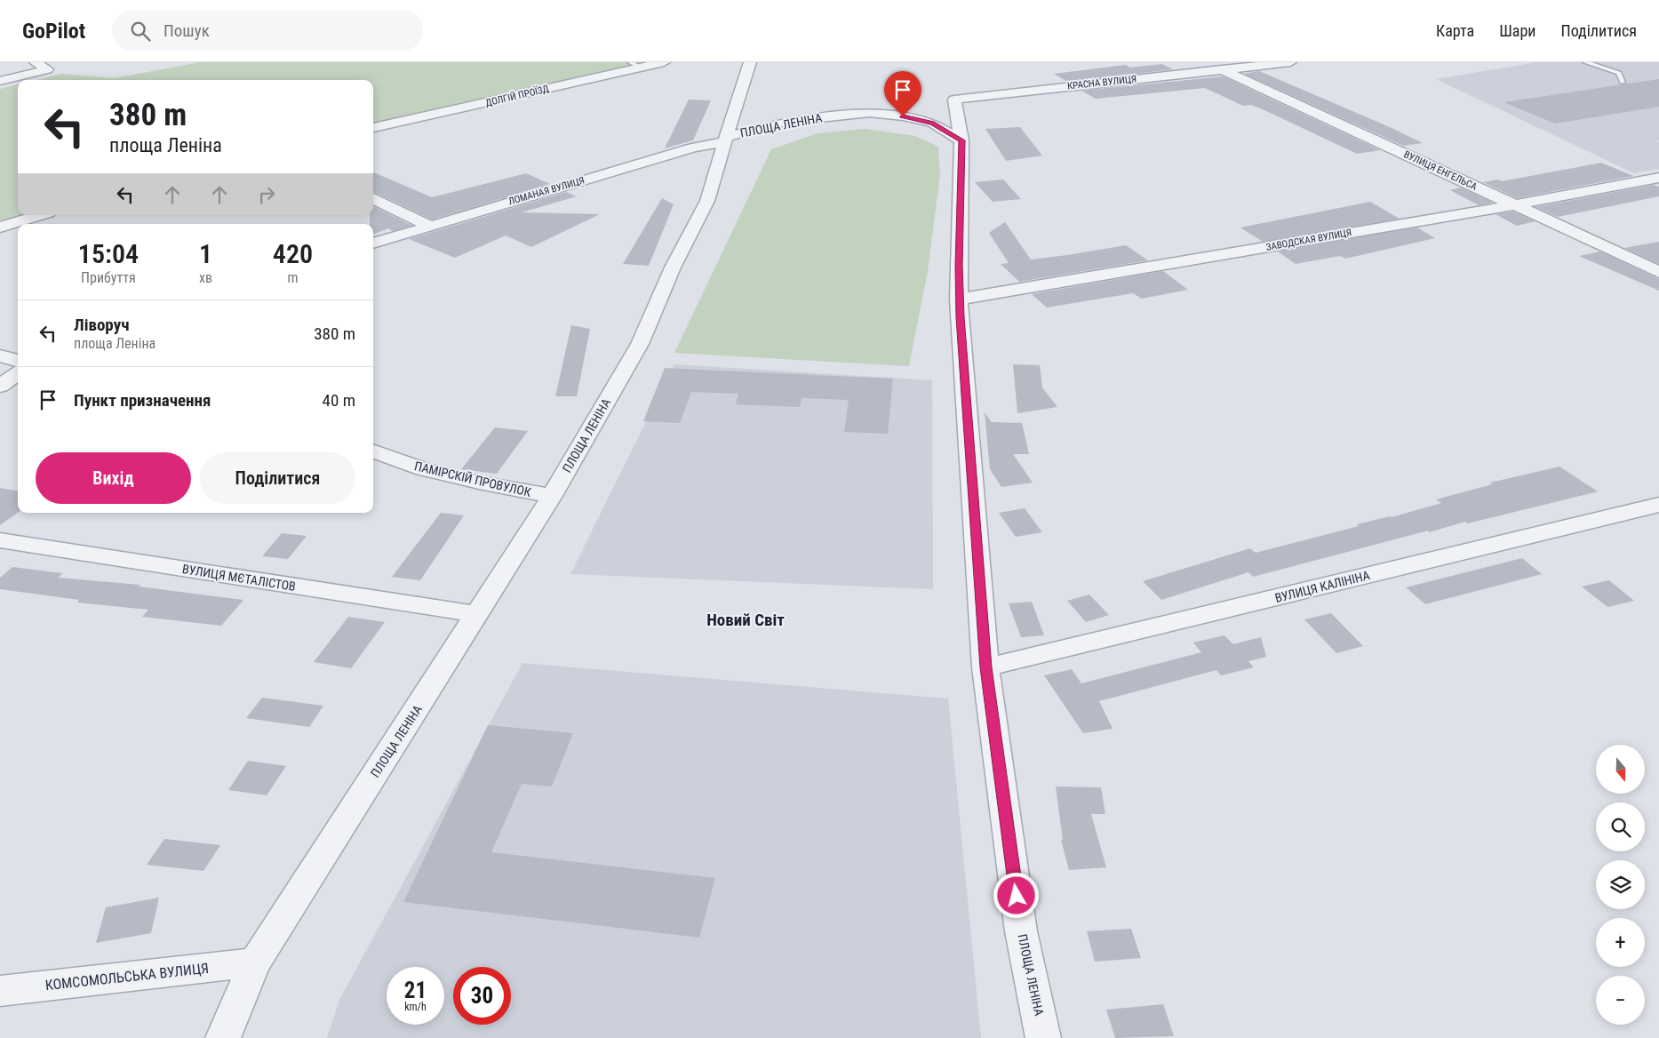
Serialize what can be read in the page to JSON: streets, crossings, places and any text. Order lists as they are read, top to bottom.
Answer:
{
  "streets": {
    "street": [
      "КРАСНА ВУЛИЦЯ",
      "ДОЛГІЙ ПРОЇЗД",
      "ПЛОЩА ЛЕНІНА",
      "ВУЛИЦЯ ЕНГЕЛЬСА",
      "ЛОМАНАЯ ВУЛИЦЯ",
      "ЗАВОДСКАЯ ВУЛИЦЯ",
      "ПАМІРСКІЙ ПРОВУЛОК",
      "ВУЛИЦЯ МЄТАЛІСТОВ",
      "ВУЛИЦЯ КАЛІНІНА",
      "КОМСОМОЛЬСЬКА ВУЛИЦЯ"
    ]
  },
  "crossings": [
    ["КРАСНА ВУЛИЦЯ", "ПЛОЩА ЛЕНІНА"],
    ["КРАСНА ВУЛИЦЯ", "ВУЛИЦЯ ЕНГЕЛЬСА"],
    ["ПЛОЩА ЛЕНІНА", "ЛОМАНАЯ ВУЛИЦЯ"],
    ["ПЛОЩА ЛЕНІНА", "ЗАВОДСКАЯ ВУЛИЦЯ"],
    ["ПЛОЩА ЛЕНІНА", "ПАМІРСКІЙ ПРОВУЛОК"],
    ["ПЛОЩА ЛЕНІНА", "ВУЛИЦЯ МЄТАЛІСТОВ"],
    ["ПЛОЩА ЛЕНІНА", "ВУЛИЦЯ КАЛІНІНА"],
    ["ПЛОЩА ЛЕНІНА", "КОМСОМОЛЬСЬКА ВУЛИЦЯ"],
    ["ВУЛИЦЯ ЕНГЕЛЬСА", "ЗАВОДСКАЯ ВУЛИЦЯ"]
  ],
  "districts": ["Новий Світ"],
  "north": "bottom",
  "page": {
    "header": "GoPilot",
    "search": "Пошук",
    "nav": ["Карта", "Шари", "Поділитися"],
    "turn": ["380 m", "площа Леніна"],
    "eta": [
      "15:04",
      "Прибуття",
      "1",
      "хв",
      "420",
      "m"
    ],
    "list": [
      {
        "name": "Ліворуч",
        "note": "площа Леніна",
        "value": "380 m"
      },
      {
        "name": "Пункт призначення",
        "value": "40 m"
      }
    ],
    "buttons": ["Вихід", "Поділитися"],
    "map_buttons": ["+", "−"],
    "speed": "21 km/h",
    "limit": "30"
  }
}
